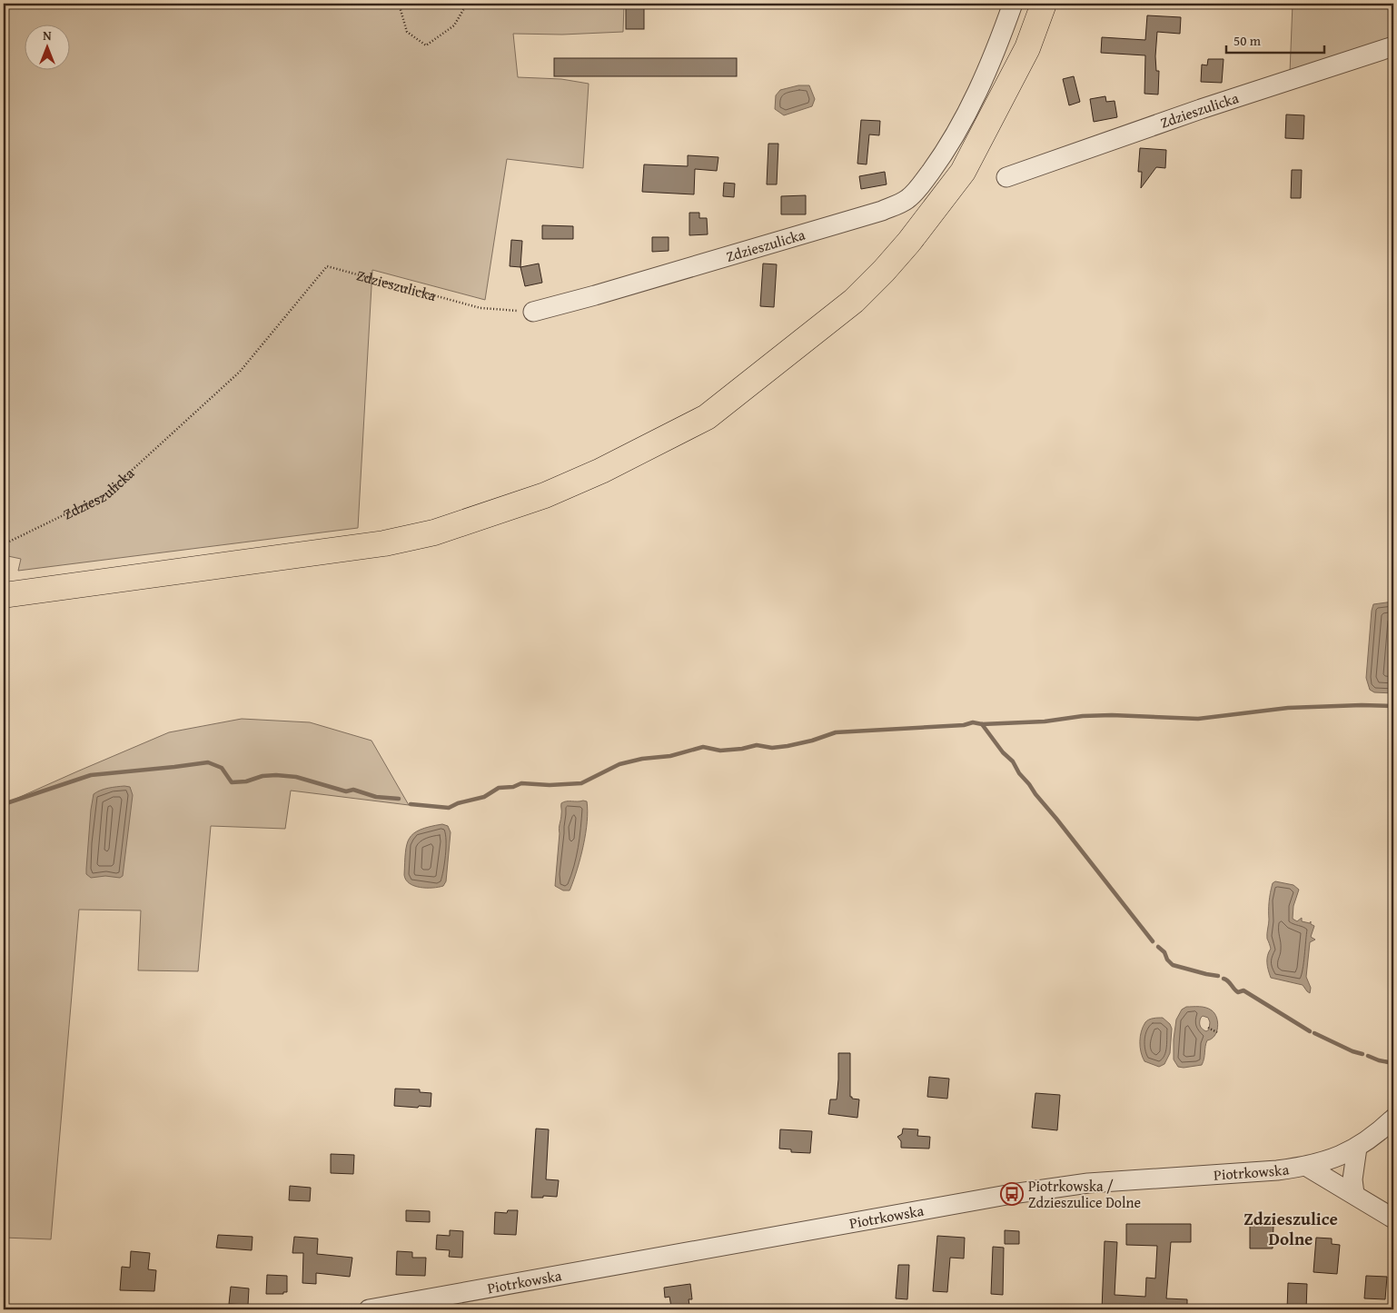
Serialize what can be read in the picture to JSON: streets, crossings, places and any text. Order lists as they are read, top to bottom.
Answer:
{
  "streets": {
    "street": ["Zdzieszulicka", "Piotrkowska"]
  },
  "districts": ["Zdzieszulice Dolne"],
  "places": {
    "bus stop": ["Piotrkowska / Zdzieszulice Dolne"]
  },
  "scale_bar": "50 m",
  "north": "top"
}
